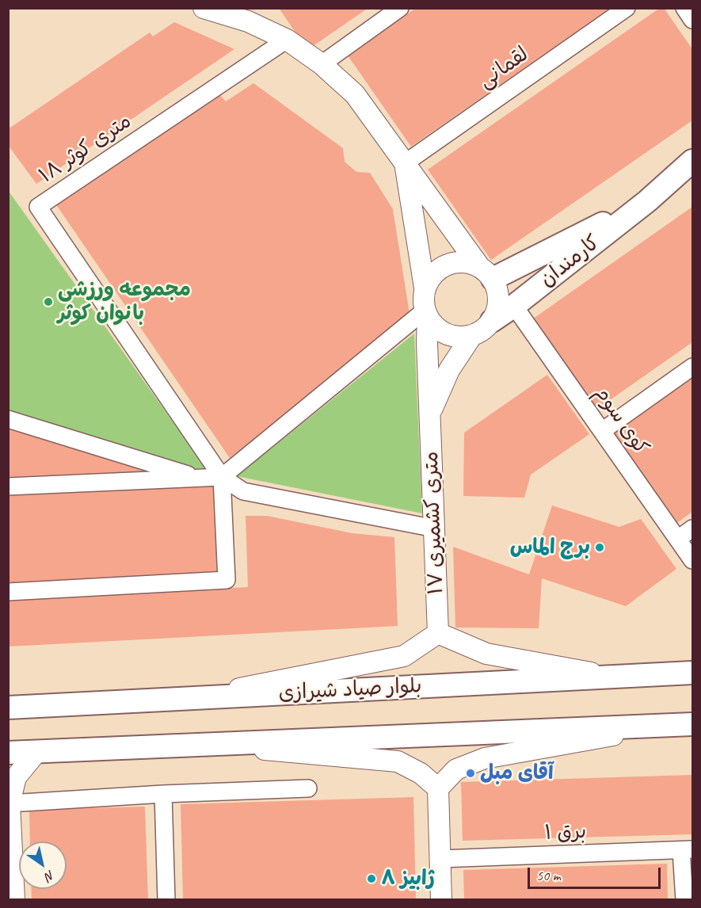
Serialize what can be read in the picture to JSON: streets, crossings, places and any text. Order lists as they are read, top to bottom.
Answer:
{
  "streets": {
    "main road": ["کارمندان", "بلوار صیاد شیرازی"],
    "street": [
      "لقمانی",
      "۱۸ متری کوثر",
      "کوی سوم",
      "۱۷ متری کشمیری",
      "برق ۱"
    ]
  },
  "crossings": [
    ["کارمندان", "کوی سوم"],
    ["کارمندان", "۱۷ متری کشمیری"]
  ],
  "places": [
    "مجموعه ورزشی بانوان کوثر",
    "برج الماس",
    "آقای مبل",
    "ژابیز ۸"
  ],
  "scale_bar": "50 m",
  "north": "bottom right"
}
